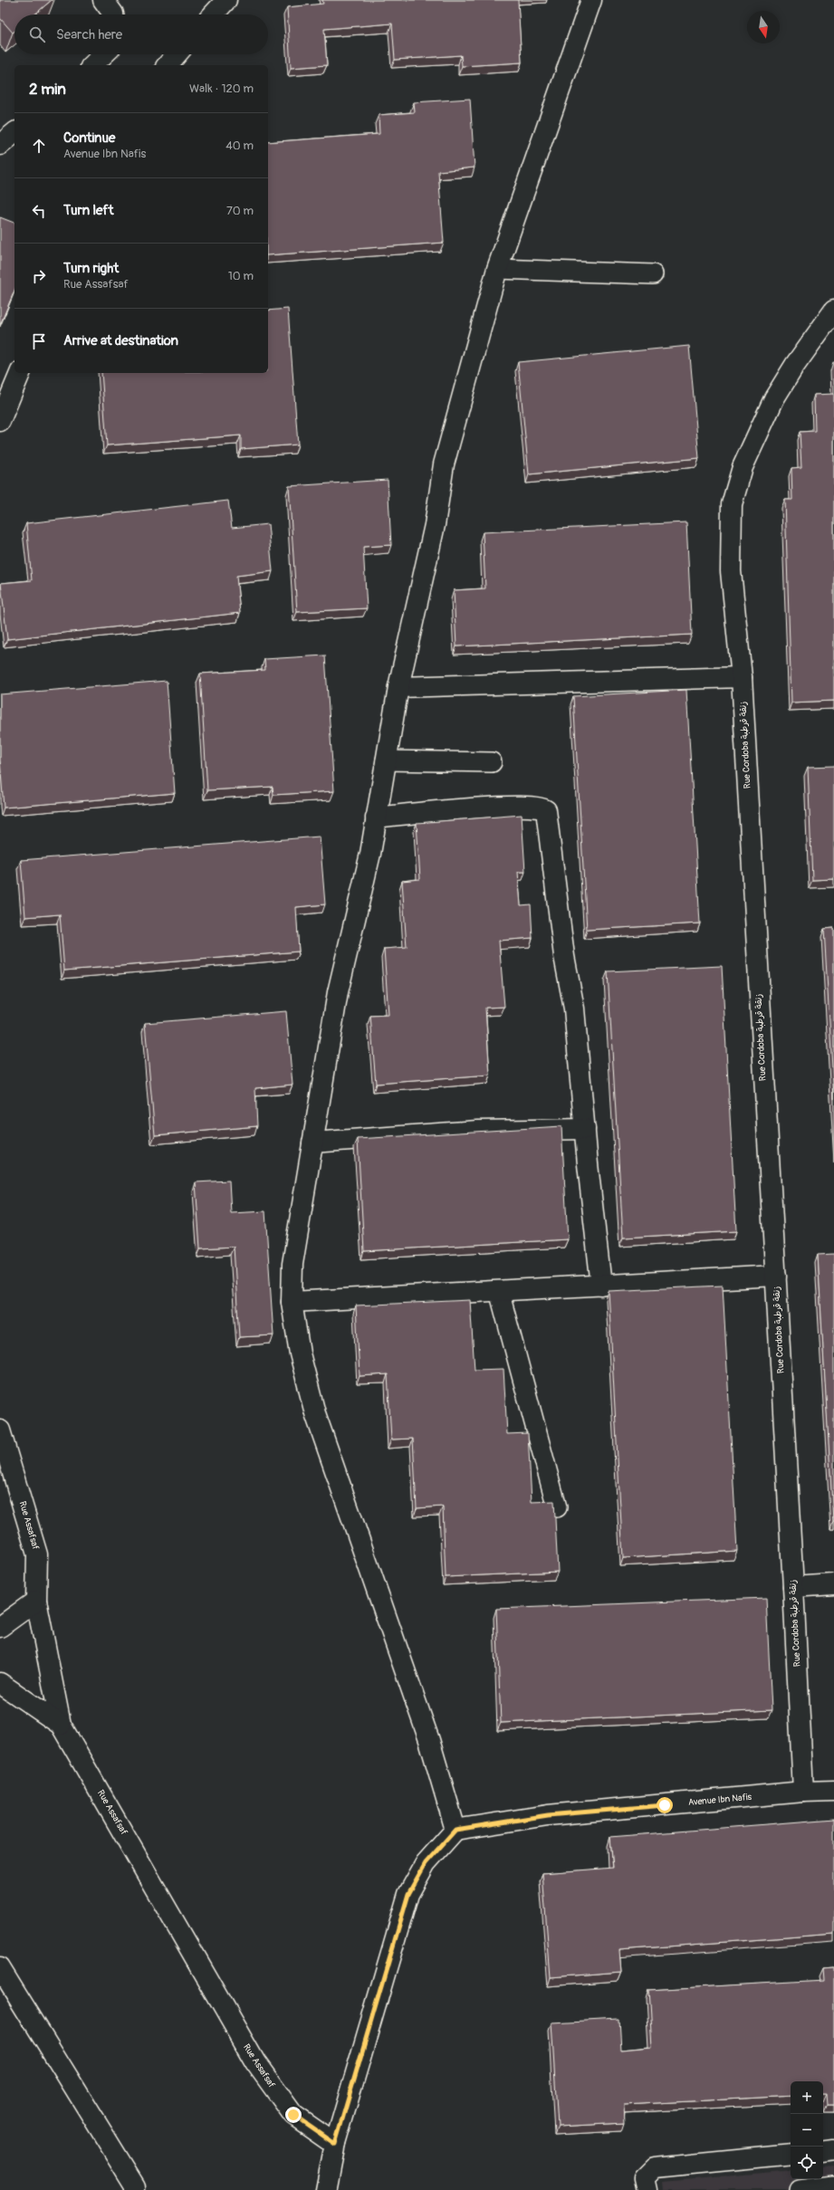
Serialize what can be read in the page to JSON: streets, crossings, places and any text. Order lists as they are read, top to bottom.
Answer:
{
  "streets": {
    "street": ["Rue Cordoba زنقة قرطبة", "Rue Assafsaf", "Avenue Ibn Nafis"]
  },
  "crossings": [
    ["Rue Cordoba زنقة قرطبة", "Avenue Ibn Nafis"]
  ],
  "north": "bottom",
  "page": {
    "search": "Search here",
    "heading": ["2 min", "Walk · 120 m"],
    "list": [
      ["Continue", "Avenue Ibn Nafis", "40 m"],
      ["Turn left", "70 m"],
      ["Turn right", "Rue Assafsaf", "10 m"],
      "Arrive at destination"
    ],
    "map_buttons": ["+", "−"]
  }
}
